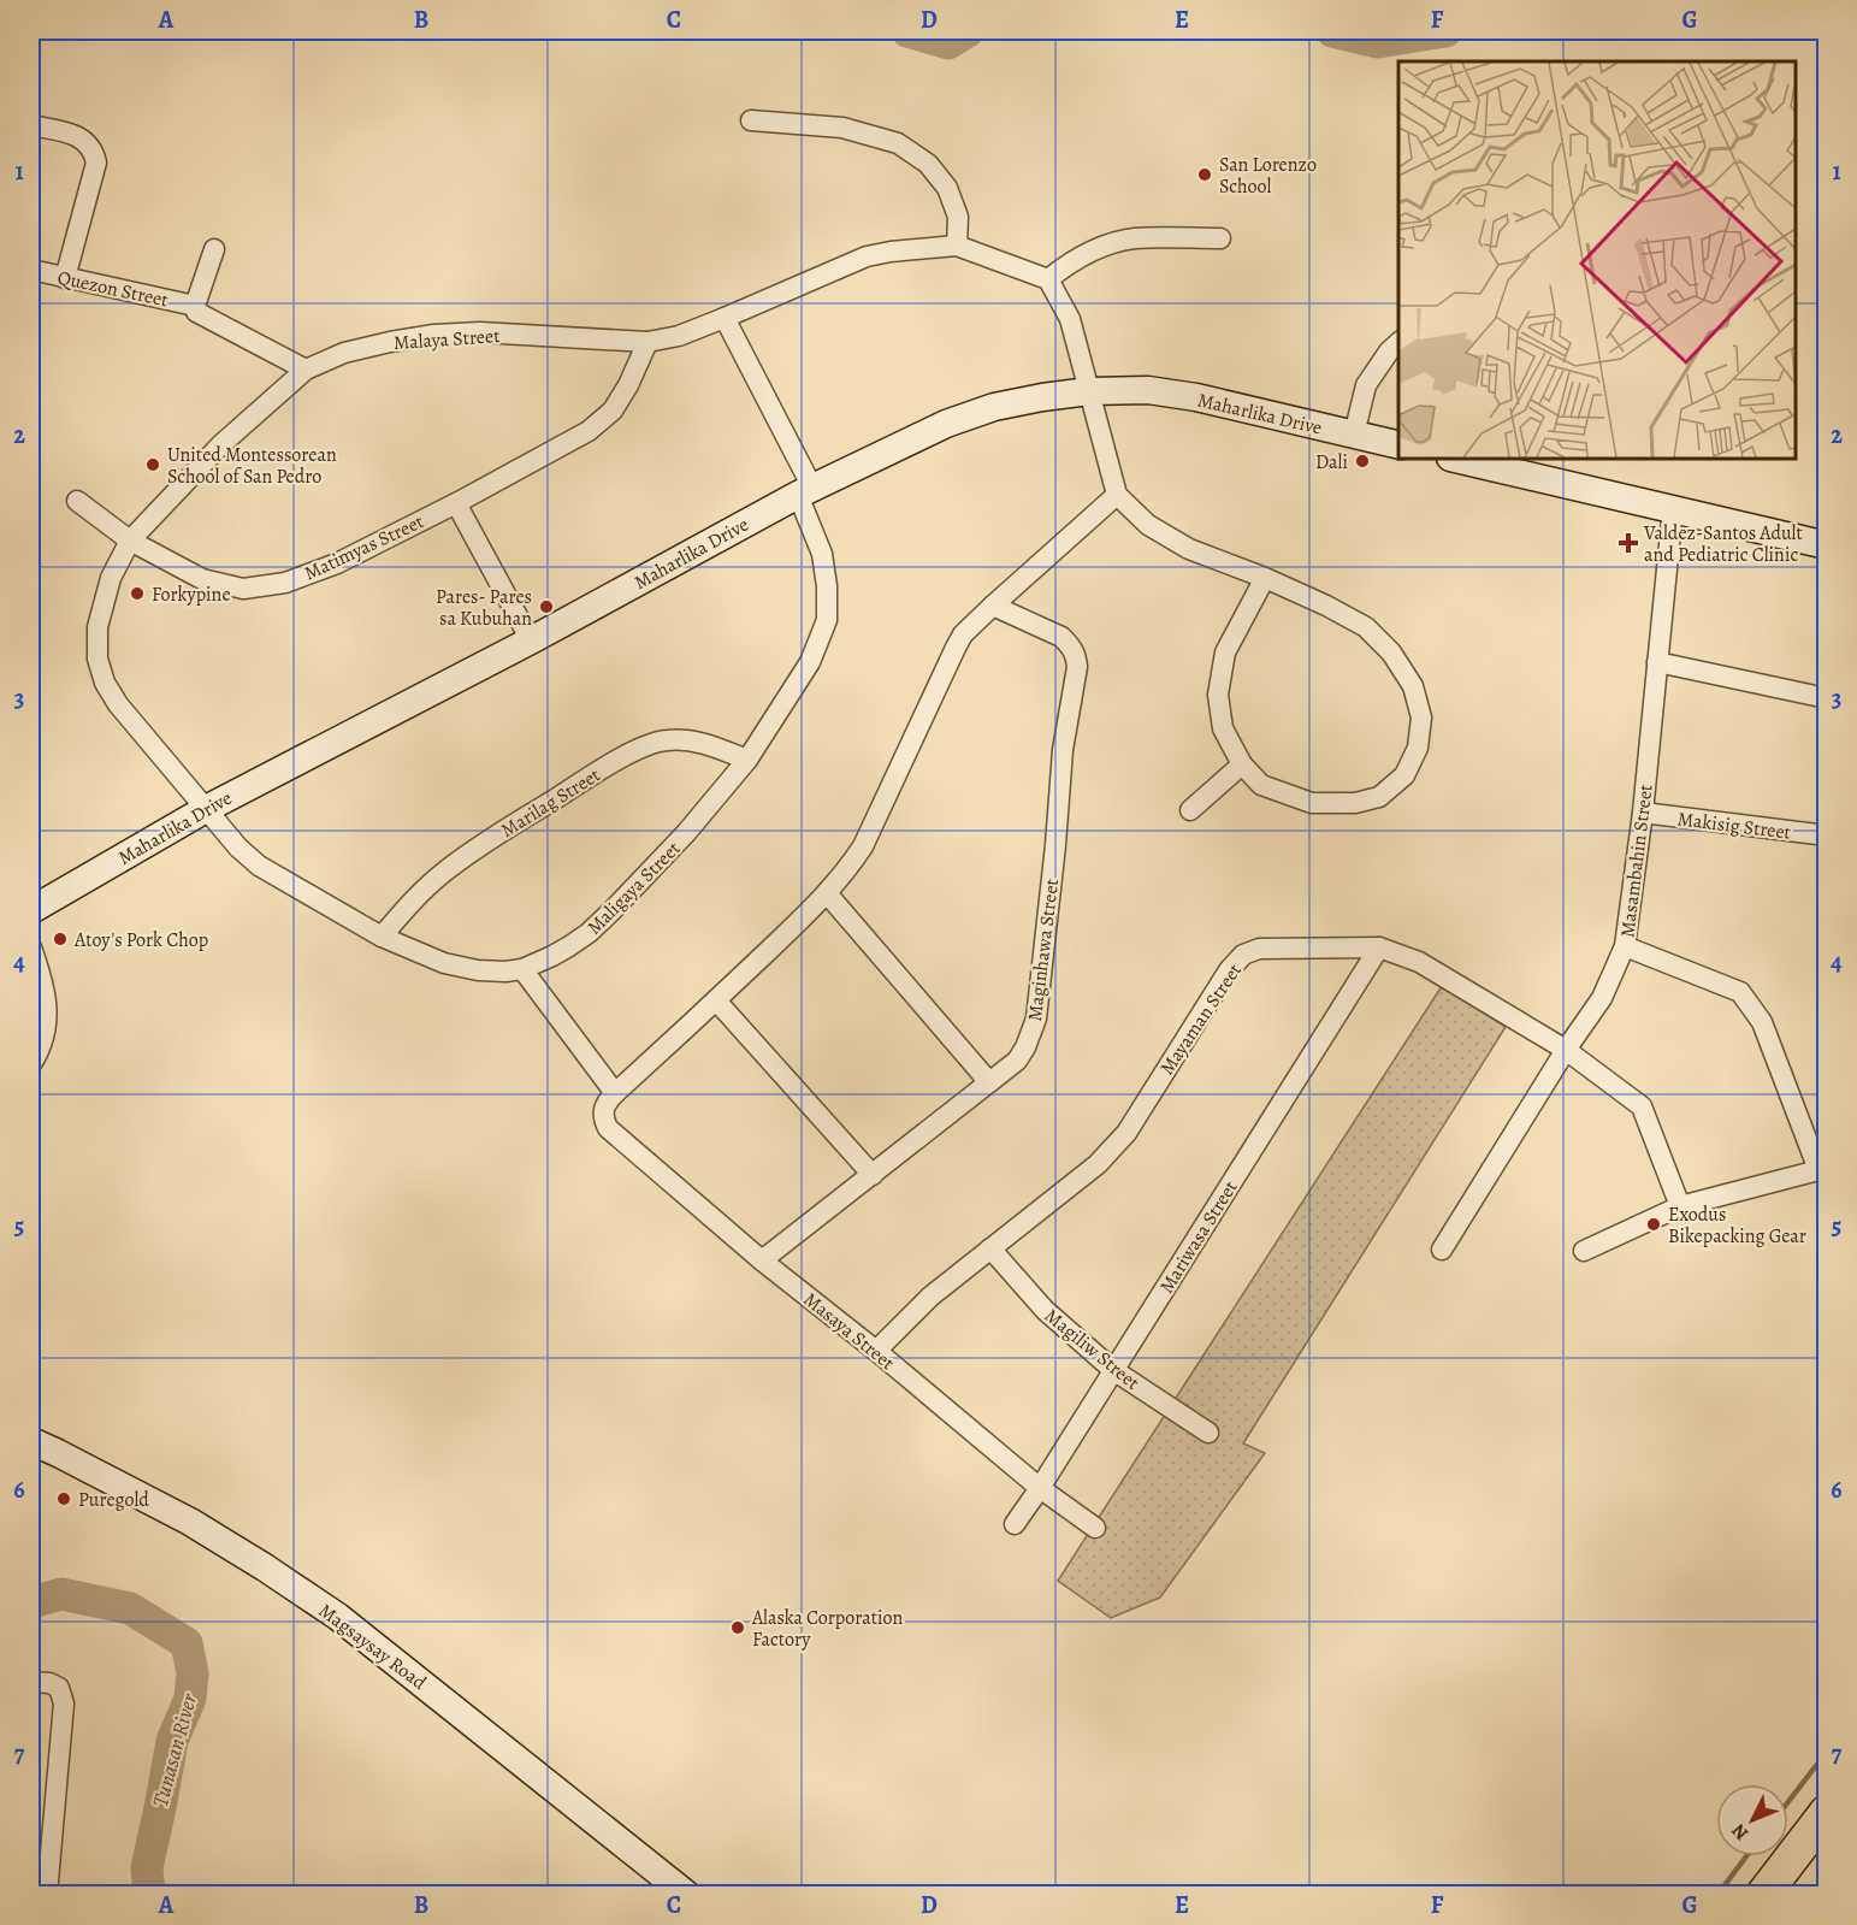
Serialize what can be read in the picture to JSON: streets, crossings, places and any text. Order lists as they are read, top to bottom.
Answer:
{
  "streets": {
    "street": [
      "Quezon Street",
      "Malaya Street",
      "Maharlika Drive",
      "Matimyas Street",
      "Marilag Street",
      "Makisig Street",
      "Masambahin Street",
      "Maligaya Street",
      "Maginhawa Street",
      "Mayaman Street",
      "Mariwasa Street",
      "Masaya Street",
      "Magiliw Street",
      "Magsaysay Road"
    ]
  },
  "crossings": [
    ["Malaya Street", "Maharlika Drive"],
    ["Malaya Street", "Matimyas Street"],
    ["Malaya Street", "Maligaya Street"],
    ["Maharlika Drive", "Maligaya Street"],
    ["Marilag Street", "Maligaya Street"],
    ["Makisig Street", "Masambahin Street"],
    ["Masambahin Street", "Mayaman Street"],
    ["Maginhawa Street", "Masaya Street"],
    ["Mayaman Street", "Mariwasa Street"],
    ["Mayaman Street", "Masaya Street"],
    ["Mayaman Street", "Magiliw Street"],
    ["Mariwasa Street", "Masaya Street"],
    ["Mariwasa Street", "Magiliw Street"]
  ],
  "water": ["Tunasan River"],
  "places": {
    "other": [
      "San Lorenzo School",
      "Dali",
      "United Montessorean School of San Pedro",
      "Forkypine",
      "Pares- Pares sa Kubuhan",
      "Atoy's Pork Chop",
      "Exodus Bikepacking Gear",
      "Puregold",
      "Alaska Corporation Factory"
    ],
    "health": ["Valdez-Santos Adult and Pediatric Clinic"]
  },
  "north": "bottom left",
  "grid": {
    "columns": [
      "A",
      "B",
      "C",
      "D",
      "E",
      "F",
      "G"
    ],
    "rows": [
      "1",
      "2",
      "3",
      "4",
      "5",
      "6",
      "7"
    ]
  }
}
